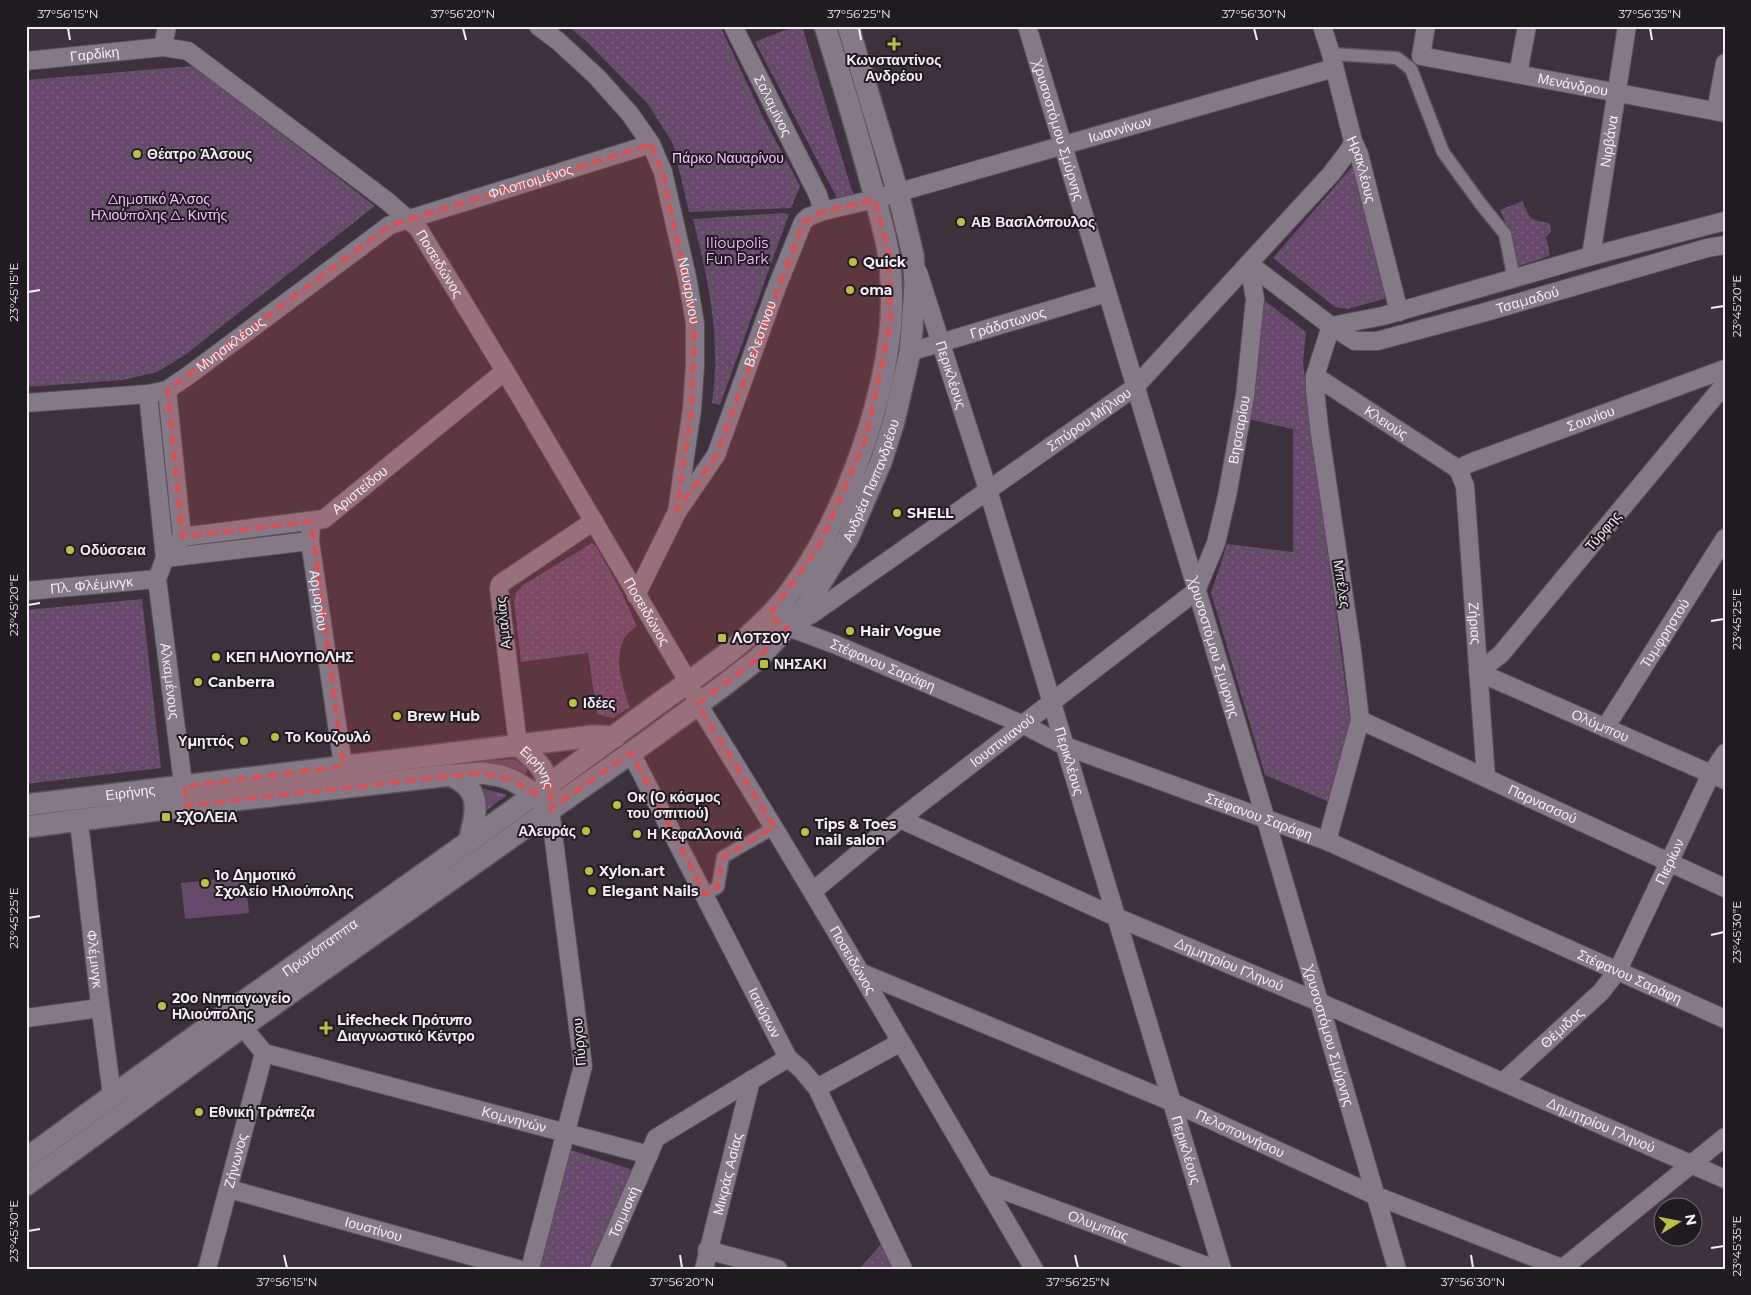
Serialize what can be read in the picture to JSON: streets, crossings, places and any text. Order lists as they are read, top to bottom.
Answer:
{
  "streets": {
    "street": [
      "Γαρδίκη",
      "Μενάνδρου",
      "Σαλαμίνος",
      "Ιωαννίνων",
      "Χρυσοστόμου Σμύρνης",
      "Νιρβάνα",
      "Ηρακλέους",
      "Φιλοποιμένος",
      "Ποσειδώνος",
      "Ναυαρίνου",
      "Τσαμαδού",
      "Γράδστωνος",
      "Βελεστίνου",
      "Μνησικλέους",
      "Περικλέους",
      "Σουνίου",
      "Σπύρου Μήλιου",
      "Κλειούς",
      "Βησσαρίου",
      "Ανδρέα Παπανδρέου",
      "Αριστείδου",
      "Τύρφης",
      "Μπέλες",
      "Πλ. Φλέμινγκ",
      "Αρμορίου",
      "Αμαλίας",
      "Ζήριας",
      "Τυμφρηστού",
      "Στέφανου Σαράφη",
      "Αλκαμένους",
      "Ολύμπου",
      "Ιουστινιανού",
      "Ειρήνης",
      "Παρνασσού",
      "Πιερίων",
      "Πρωτόπαππα",
      "Φλέμινγκ",
      "Δημητρίου Γληνού",
      "Ισαύρων",
      "Θέμιδος",
      "Πύργου",
      "Κομνηνών",
      "Πελοποννήσου",
      "Ζήνωνος",
      "Μικράς Ασίας",
      "Τσιμισκή",
      "Ολυμπίας",
      "Ιουστίνου"
    ]
  },
  "crossings": [
    ["Γαρδίκη", "Ποσειδώνος"],
    ["Μενάνδρου", "Νιρβάνα"],
    ["Σαλαμίνος", "Βελεστίνου"],
    ["Ιωαννίνων", "Χρυσοστόμου Σμύρνης"],
    ["Ιωαννίνων", "Ηρακλέους"],
    ["Ιωαννίνων", "Βελεστίνου"],
    ["Ιωαννίνων", "Ανδρέα Παπανδρέου"],
    ["Χρυσοστόμου Σμύρνης", "Γράδστωνος"],
    ["Χρυσοστόμου Σμύρνης", "Σπύρου Μήλιου"],
    ["Χρυσοστόμου Σμύρνης", "Βησσαρίου"],
    ["Χρυσοστόμου Σμύρνης", "Στέφανου Σαράφη"],
    ["Χρυσοστόμου Σμύρνης", "Ιουστινιανού"],
    ["Χρυσοστόμου Σμύρνης", "Δημητρίου Γληνού"],
    ["Χρυσοστόμου Σμύρνης", "Πελοποννήσου"],
    ["Νιρβάνα", "Τσαμαδού"],
    ["Ηρακλέους", "Τσαμαδού"],
    ["Ηρακλέους", "Σπύρου Μήλιου"],
    ["Φιλοποιμένος", "Ποσειδώνος"],
    ["Φιλοποιμένος", "Ναυαρίνου"],
    ["Φιλοποιμένος", "Μνησικλέους"],
    ["Ποσειδώνος", "Ναυαρίνου"],
    ["Ποσειδώνος", "Μνησικλέους"],
    ["Ποσειδώνος", "Ανδρέα Παπανδρέου"],
    ["Ποσειδώνος", "Αριστείδου"],
    ["Ποσειδώνος", "Αμαλίας"],
    ["Ποσειδώνος", "Ιουστινιανού"],
    ["Ποσειδώνος", "Πελοποννήσου"],
    ["Ποσειδώνος", "Ολυμπίας"],
    ["Ναυαρίνου", "Βελεστίνου"],
    ["Τσαμαδού", "Σπύρου Μήλιου"],
    ["Τσαμαδού", "Βησσαρίου"],
    ["Τσαμαδού", "Μπέλες"],
    ["Γράδστωνος", "Περικλέους"],
    ["Γράδστωνος", "Ανδρέα Παπανδρέου"],
    ["Βελεστίνου", "Ανδρέα Παπανδρέου"],
    ["Μνησικλέους", "Αλκαμένους"],
    ["Περικλέους", "Σπύρου Μήλιου"],
    ["Περικλέους", "Ανδρέα Παπανδρέου"],
    ["Περικλέους", "Στέφανου Σαράφη"],
    ["Περικλέους", "Ιουστινιανού"],
    ["Περικλέους", "Δημητρίου Γληνού"],
    ["Περικλέους", "Πελοποννήσου"],
    ["Σουνίου", "Κλειούς"],
    ["Σουνίου", "Τύρφης"],
    ["Σουνίου", "Ζήριας"],
    ["Σπύρου Μήλιου", "Βησσαρίου"],
    ["Σπύρου Μήλιου", "Ανδρέα Παπανδρέου"],
    ["Σπύρου Μήλιου", "Στέφανου Σαράφη"],
    ["Κλειούς", "Μπέλες"],
    ["Κλειούς", "Ζήριας"],
    ["Βησσαρίου", "Ιουστινιανού"],
    ["Ανδρέα Παπανδρέου", "Στέφανου Σαράφη"],
    ["Ανδρέα Παπανδρέου", "Ειρήνης"],
    ["Ανδρέα Παπανδρέου", "Πρωτόπαππα"],
    ["Ανδρέα Παπανδρέου", "Ισαύρων"],
    ["Ανδρέα Παπανδρέου", "Πύργου"],
    ["Αριστείδου", "Αρμορίου"],
    ["Αριστείδου", "Αλκαμένους"],
    ["Τύρφης", "Ζήριας"],
    ["Τύρφης", "Ολύμπου"],
    ["Μπέλες", "Στέφανου Σαράφη"],
    ["Μπέλες", "Παρνασσού"],
    ["Πλ. Φλέμινγκ", "Αλκαμένους"],
    ["Αρμορίου", "Ειρήνης"],
    ["Αμαλίας", "Ειρήνης"],
    ["Ζήριας", "Ολύμπου"],
    ["Ζήριας", "Παρνασσού"],
    ["Τυμφρηστού", "Ολύμπου"],
    ["Στέφανου Σαράφη", "Ιουστινιανού"],
    ["Στέφανου Σαράφη", "Πιερίων"],
    ["Στέφανου Σαράφη", "Θέμιδος"],
    ["Αλκαμένους", "Ειρήνης"],
    ["Ολύμπου", "Πιερίων"],
    ["Ιουστινιανού", "Δημητρίου Γληνού"],
    ["Ειρήνης", "Πρωτόπαππα"],
    ["Ειρήνης", "Φλέμινγκ"],
    ["Ειρήνης", "Πύργου"],
    ["Παρνασσού", "Πιερίων"],
    ["Πιερίων", "Θέμιδος"],
    ["Πρωτόπαππα", "Φλέμινγκ"],
    ["Πρωτόπαππα", "Πύργου"],
    ["Δημητρίου Γληνού", "Θέμιδος"],
    ["Πύργου", "Κομνηνών"],
    ["Κομνηνών", "Ζήνωνος"],
    ["Κομνηνών", "Τσιμισκή"],
    ["Ζήνωνος", "Ιουστίνου"]
  ],
  "parks": ["Πάρκο Ναυαρίνου", "Δημοτικό Άλσος Ηλιούπολης Δ. Κιντής", "Ilioupolis Fun Park"],
  "places": {
    "health": ["Κωνσταντίνος Ανδρέου", "Lifecheck Πρότυπο Διαγνωστικό Κέντρο"],
    "other": [
      "Θέατρο Άλσους",
      "ΑΒ Βασιλόπουλος",
      "Quick",
      "oma",
      "SHELL",
      "Οδύσσεια",
      "Hair Vogue",
      "ΚΕΠ ΗΛΙΟΥΠΟΛΗΣ",
      "Canberra",
      "Ιδέες",
      "Brew Hub",
      "Το Κουζουλό",
      "Υμηττός",
      "Οκ (Ο κόσμος του σπιτιού)",
      "Αλευράς",
      "Tips & Toes nail salon",
      "Η Κεφαλλονιά",
      "Xylon.art",
      "1ο Δημοτικό Σχολείο Ηλιούπολης",
      "Elegant Nails",
      "20ο Νηπιαγωγείo Ηλιούπολης",
      "Εθνική Τράπεζα"
    ],
    "transit": ["ΛΟΤΣΟΥ", "ΝΗΣΑΚΙ", "ΣΧΟΛΕΙΑ"]
  },
  "north": "right",
  "coordinates": [
    "37°56'15\"N",
    "37°56'20\"N",
    "37°56'25\"N",
    "37°56'30\"N",
    "37°56'35\"N",
    "23°45'15\"E",
    "23°45'20\"E",
    "23°45'25\"E",
    "23°45'30\"E",
    "23°45'35\"E"
  ]
}
